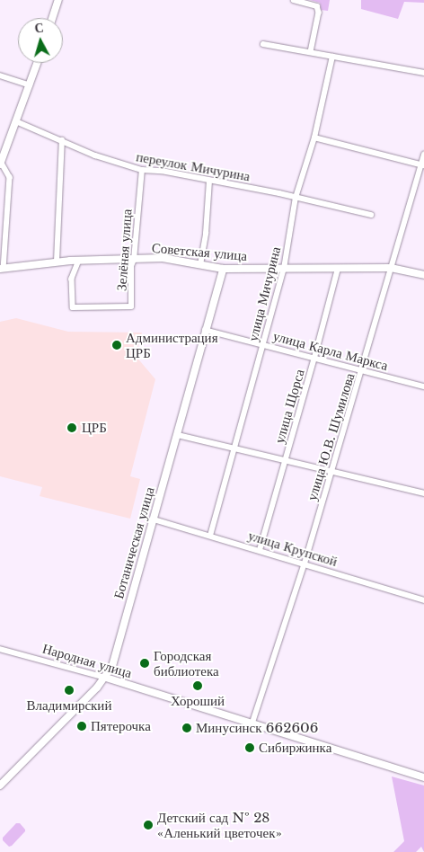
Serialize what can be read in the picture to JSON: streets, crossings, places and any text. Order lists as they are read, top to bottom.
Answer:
{
  "streets": {
    "street": [
      "переулок Мичурина",
      "Зелёная улица",
      "Советская улица",
      "улица Мичурина",
      "улица Карла Маркса",
      "улица Щорса",
      "улица Ю.В. Шумилова",
      "Ботаническая улица",
      "улица Крупской",
      "Народная улица"
    ]
  },
  "crossings": [
    ["переулок Мичурина", "Зелёная улица"],
    ["переулок Мичурина", "улица Мичурина"],
    ["Зелёная улица", "Советская улица"],
    ["Советская улица", "улица Мичурина"],
    ["Советская улица", "улица Щорса"],
    ["Советская улица", "улица Ю.В. Шумилова"],
    ["Советская улица", "Ботаническая улица"],
    ["улица Мичурина", "улица Карла Маркса"],
    ["улица Мичурина", "улица Крупской"],
    ["улица Карла Маркса", "улица Щорса"],
    ["улица Карла Маркса", "улица Ю.В. Шумилова"],
    ["улица Карла Маркса", "Ботаническая улица"],
    ["улица Щорса", "улица Крупской"],
    ["улица Ю.В. Шумилова", "улица Крупской"],
    ["улица Ю.В. Шумилова", "Народная улица"],
    ["Ботаническая улица", "улица Крупской"],
    ["Ботаническая улица", "Народная улица"]
  ],
  "places": [
    "Администрация ЦРБ",
    "ЦРБ",
    "Городская библиотека",
    "Хороший",
    "Владимирский",
    "Пятерочка",
    "Минусинск 662606",
    "Сибиржинка",
    "Детский сад № 28 «Аленький цветочек»"
  ],
  "north": "top"
}
